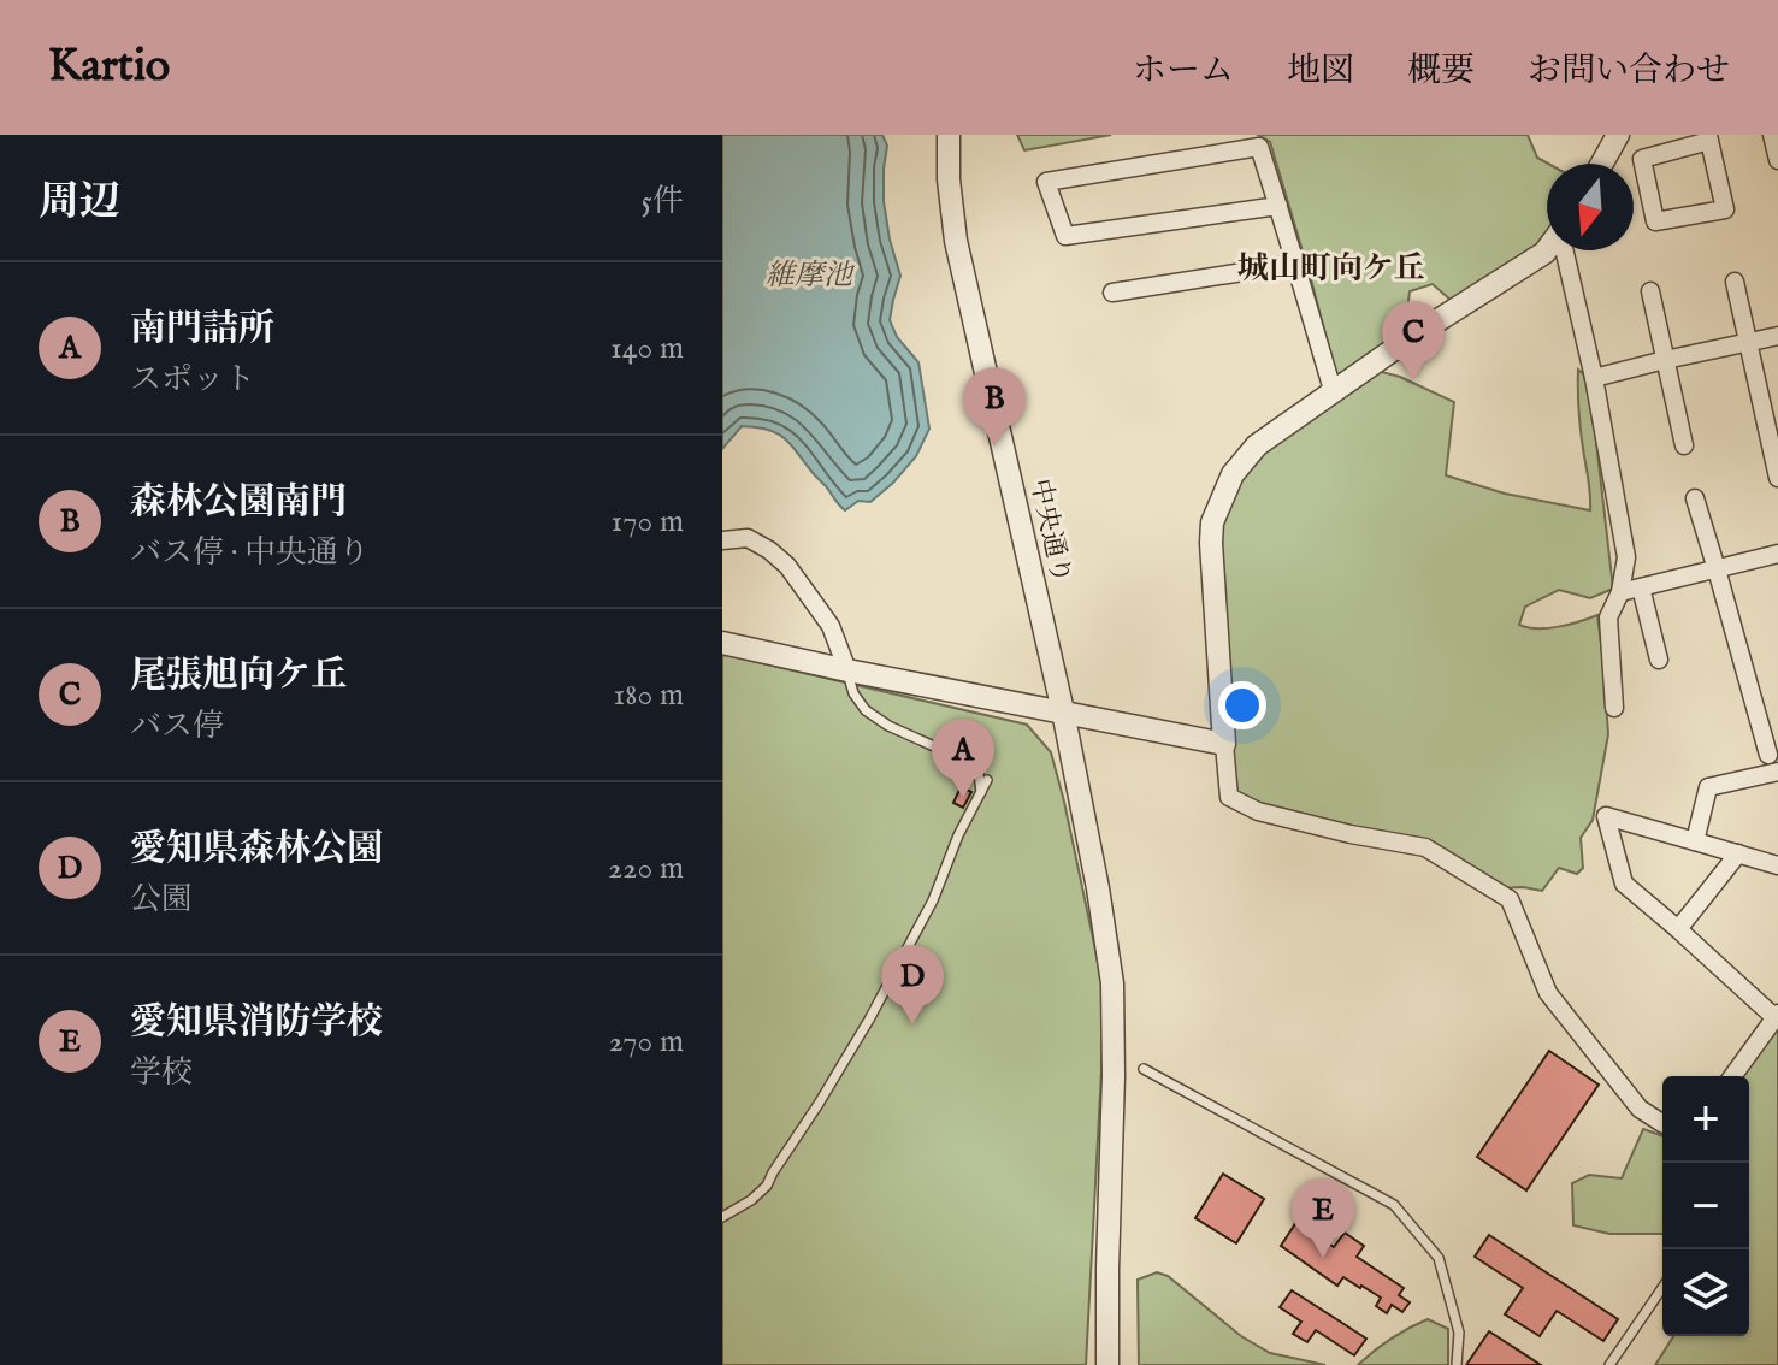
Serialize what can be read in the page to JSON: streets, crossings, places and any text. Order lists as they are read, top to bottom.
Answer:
{
  "streets": {
    "street": ["中央通り"]
  },
  "districts": ["城山町向ケ丘"],
  "water": ["維摩池"],
  "north": "bottom",
  "page": {
    "header": "Kartio",
    "nav": [
      "ホーム",
      "地図",
      "概要",
      "お問い合わせ"
    ],
    "heading": ["周辺", "5件"],
    "list": [
      {
        "mark": "A",
        "name": "南門詰所",
        "note": "スポット",
        "value": "140 m"
      },
      {
        "mark": "B",
        "name": "森林公園南門",
        "note": "バス停 · 中央通り",
        "value": "170 m"
      },
      {
        "mark": "C",
        "name": "尾張旭向ケ丘",
        "note": "バス停",
        "value": "180 m"
      },
      {
        "mark": "D",
        "name": "愛知県森林公園",
        "note": "公園",
        "value": "220 m"
      },
      {
        "mark": "E",
        "name": "愛知県消防学校",
        "note": "学校",
        "value": "270 m"
      }
    ],
    "pins": [
      "C",
      "B",
      "A",
      "D",
      "E"
    ],
    "map_buttons": ["+", "−"]
  }
}
